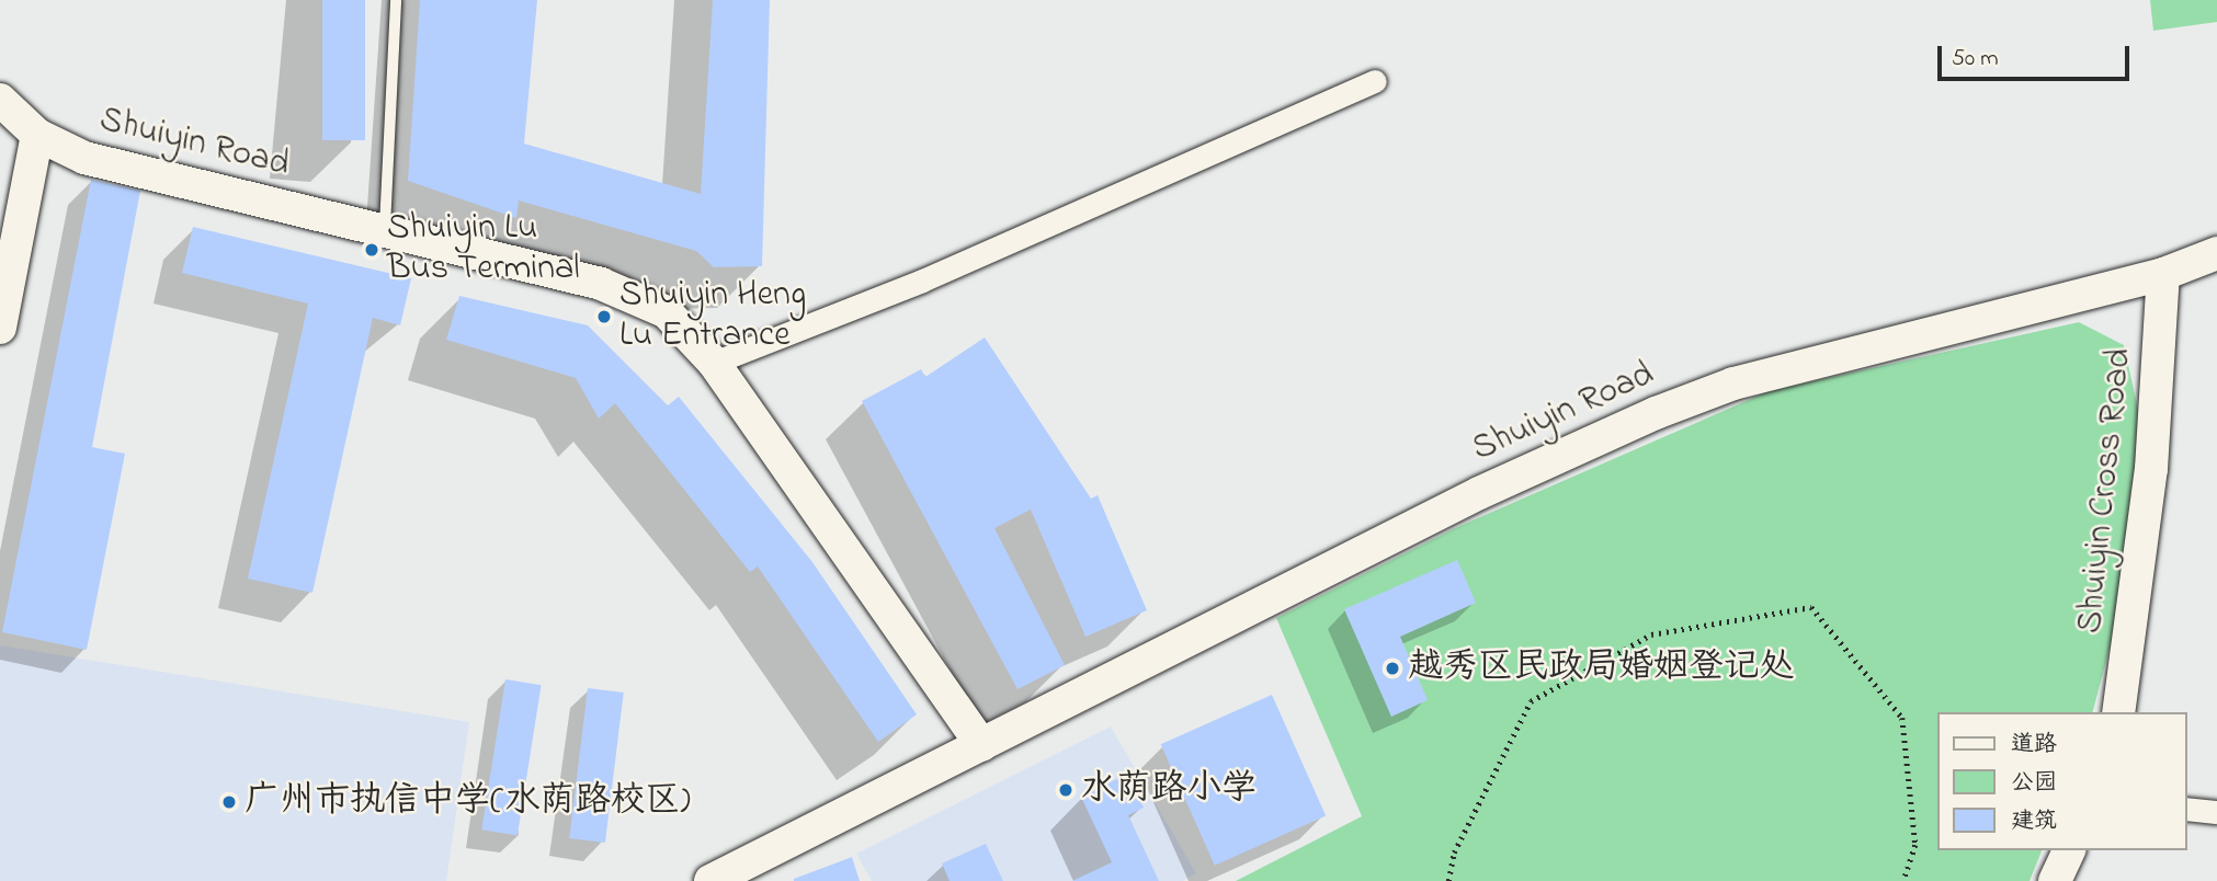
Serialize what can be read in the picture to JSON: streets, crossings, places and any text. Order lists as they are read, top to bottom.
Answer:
{
  "streets": {
    "street": ["Shuiyin Road", "Shuiyin Cross Road"]
  },
  "crossings": [
    ["Shuiyin Road", "Shuiyin Cross Road"]
  ],
  "places": [
    "Shuiyin Lu Bus Terminal",
    "Shuiyin Heng Lu Entrance",
    "越秀区民政局婚姻登记处",
    "水荫路小学",
    "广州市执信中学(水荫路校区)"
  ],
  "legend": ["道路", "公园", "建筑"],
  "scale_bar": "50 m"
}
